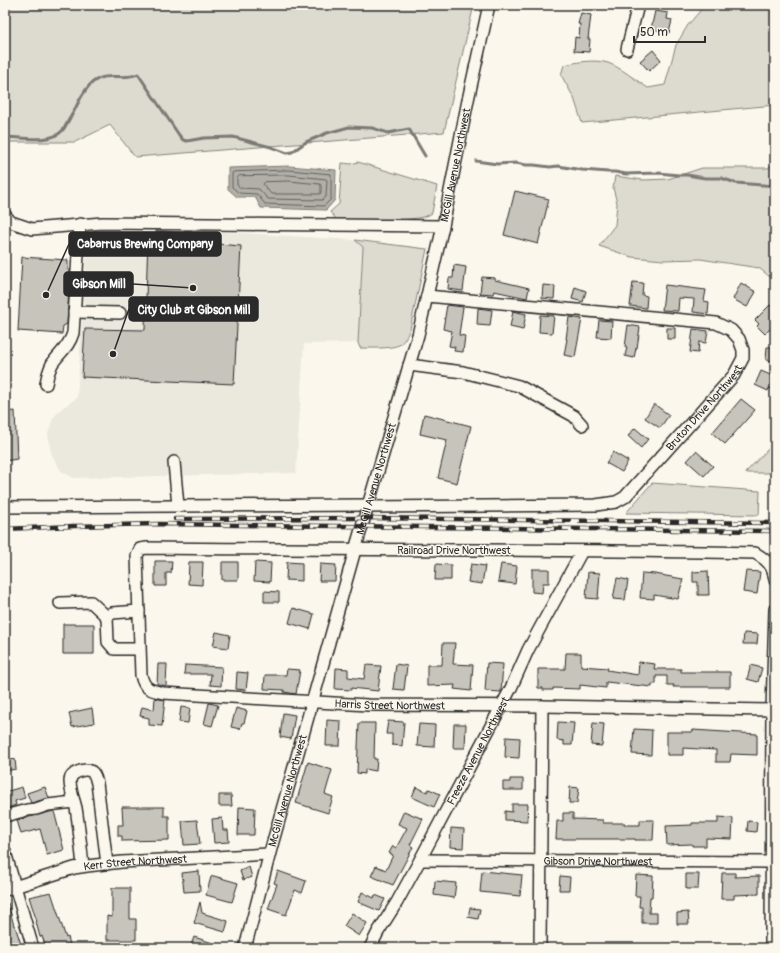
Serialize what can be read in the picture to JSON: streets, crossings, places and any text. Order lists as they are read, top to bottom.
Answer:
{
  "streets": {
    "street": [
      "McGill Avenue Northwest",
      "Bruton Drive Northwest",
      "Railroad Drive Northwest",
      "Harris Street Northwest",
      "Freeze Avenue Northwest",
      "Gibson Drive Northwest",
      "Kerr Street Northwest"
    ]
  },
  "crossings": [
    ["McGill Avenue Northwest", "Bruton Drive Northwest"],
    ["McGill Avenue Northwest", "Railroad Drive Northwest"],
    ["McGill Avenue Northwest", "Harris Street Northwest"],
    ["McGill Avenue Northwest", "Kerr Street Northwest"],
    ["Railroad Drive Northwest", "Harris Street Northwest"],
    ["Railroad Drive Northwest", "Freeze Avenue Northwest"],
    ["Harris Street Northwest", "Freeze Avenue Northwest"],
    ["Freeze Avenue Northwest", "Gibson Drive Northwest"]
  ],
  "places": ["Gibson Mill", "Cabarrus Brewing Company", "City Club at Gibson Mill"],
  "scale_bar": "50 m"
}
